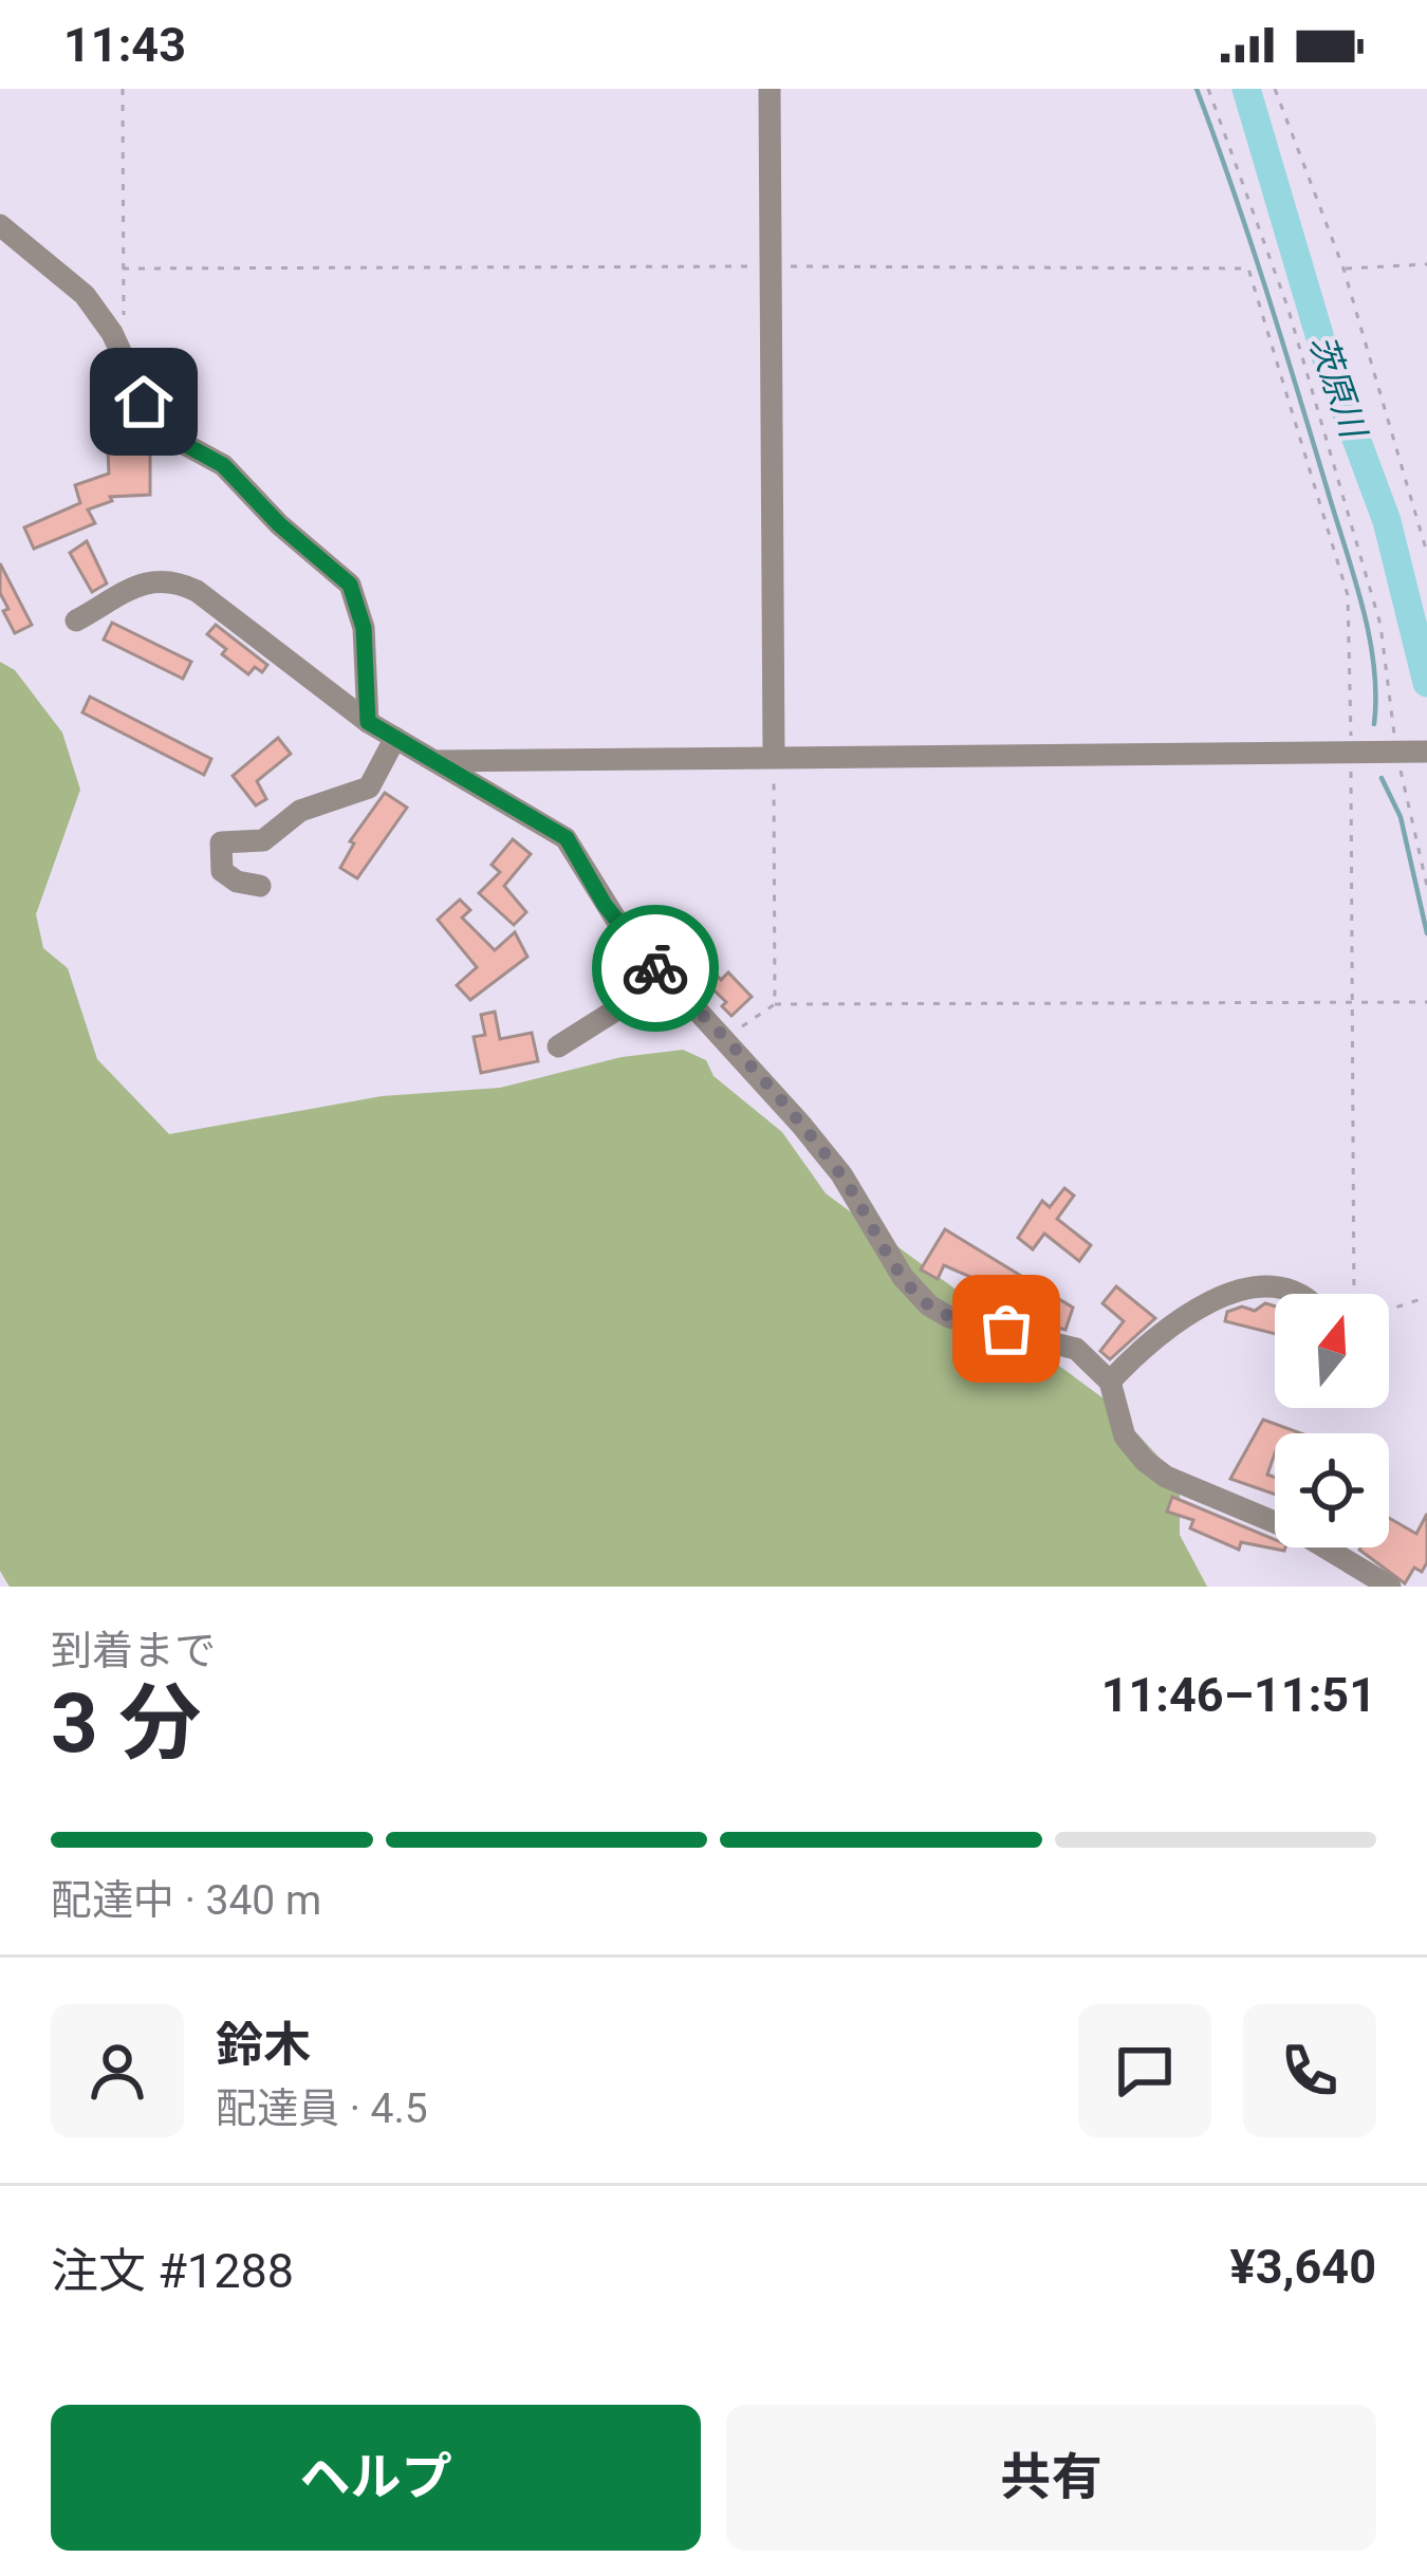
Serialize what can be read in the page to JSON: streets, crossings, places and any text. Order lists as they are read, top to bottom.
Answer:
{
  "water": ["茨原川"],
  "north": "top",
  "page": {
    "status": "11:43",
    "heading": ["3 分", "到着まで", "11:46–11:51"],
    "panel": [
      "鈴木",
      "配達員 · 4.5",
      "注文 #1288",
      "¥3,640"
    ],
    "bar": "配達中 · 340 m",
    "buttons": ["ヘルプ", "共有"]
  }
}
